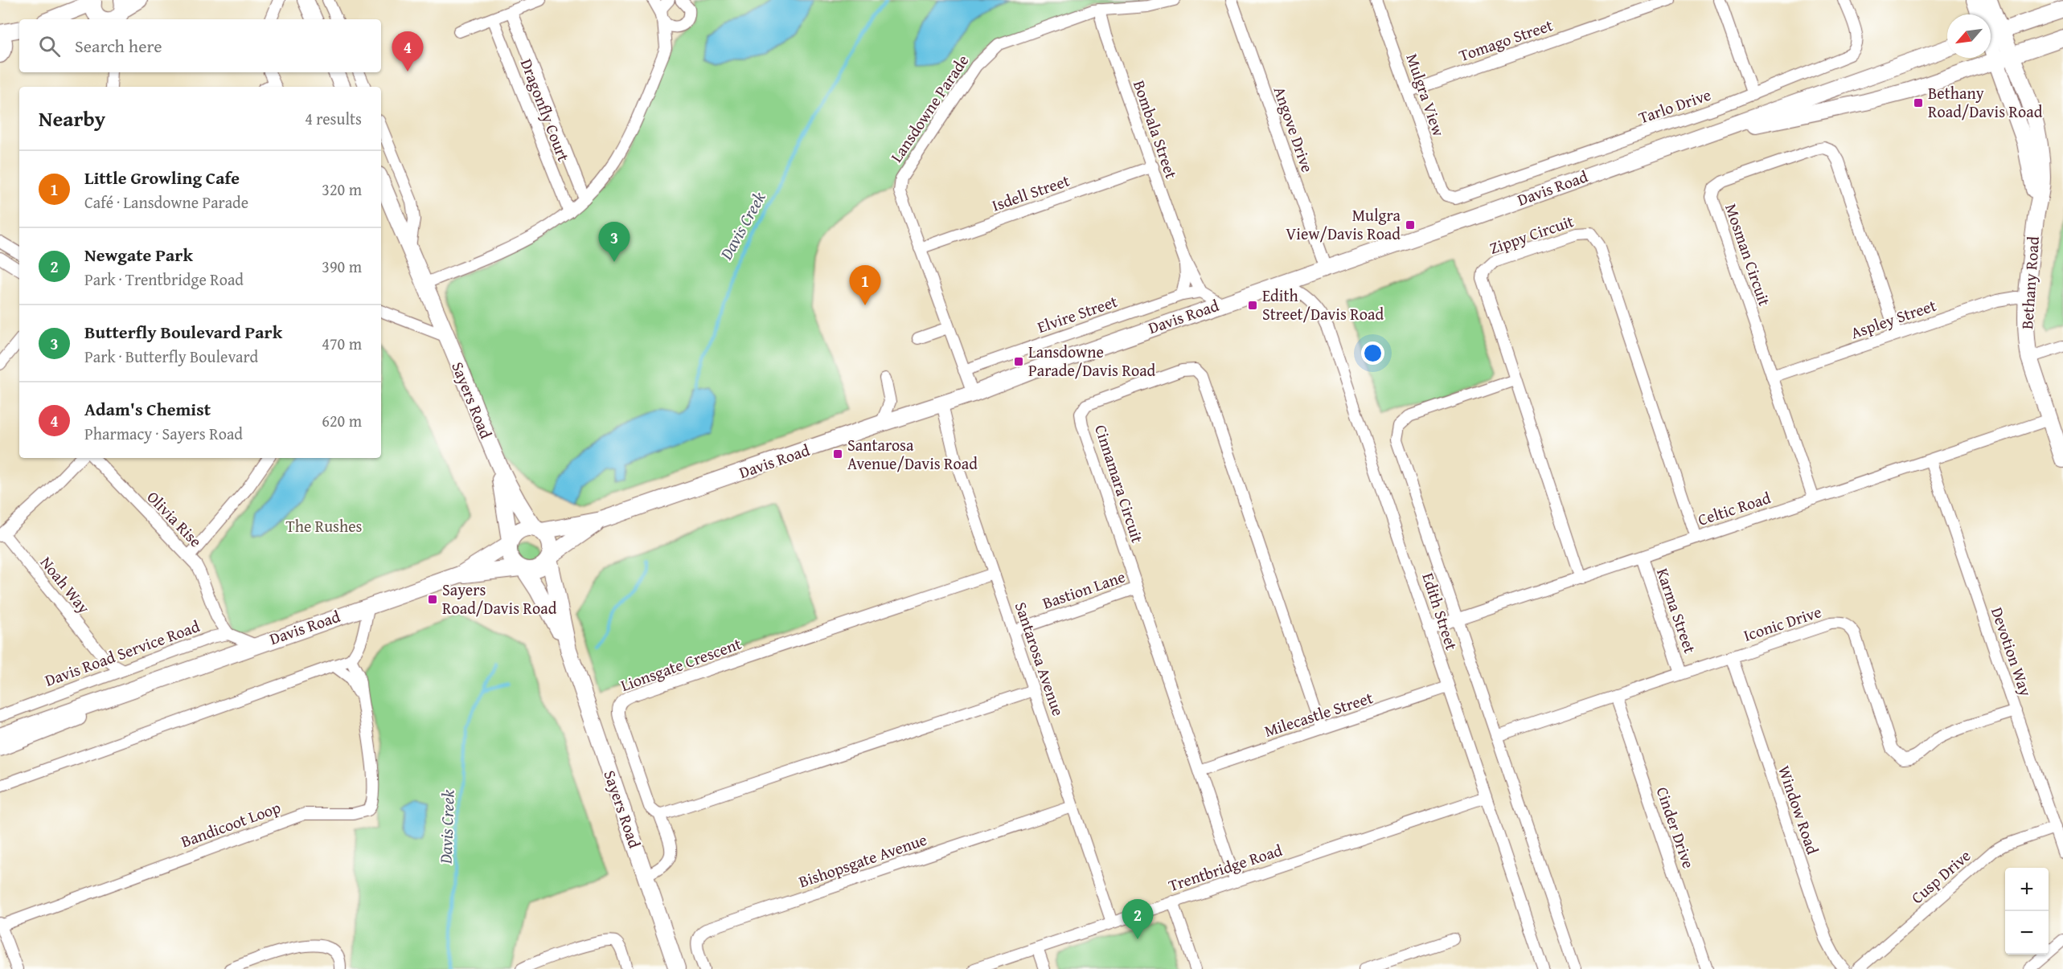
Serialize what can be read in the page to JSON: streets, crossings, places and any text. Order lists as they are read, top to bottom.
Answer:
{
  "streets": {
    "street": [
      "Tomago Street",
      "Mulgra View",
      "Tarlo Drive",
      "Lansdowne Parade",
      "Dragonfly Court",
      "Bombala Street",
      "Angove Drive",
      "Davis Road",
      "Isdell Street",
      "Zippy Circuit",
      "Mosman Circuit",
      "Bethany Road",
      "Elvire Street",
      "Aspley Street",
      "Sayers Road",
      "Cinnamara Circuit",
      "Celtic Road",
      "Olivia Rise",
      "Noah Way",
      "Bastion Lane",
      "Karma Street",
      "Edith Street",
      "Iconic Drive",
      "Devotion Way",
      "Davis Road Service Road",
      "Santarosa Avenue",
      "Lionsgate Crescent",
      "Milecastle Street",
      "Window Road",
      "Bandicoot Loop",
      "Cinder Drive",
      "Bishopsgate Avenue",
      "Trentbridge Road",
      "Cusp Drive"
    ]
  },
  "crossings": [
    ["Tomago Street", "Mulgra View"],
    ["Mulgra View", "Tarlo Drive"],
    ["Lansdowne Parade", "Bombala Street"],
    ["Lansdowne Parade", "Davis Road"],
    ["Lansdowne Parade", "Isdell Street"],
    ["Lansdowne Parade", "Elvire Street"],
    ["Bombala Street", "Isdell Street"],
    ["Bombala Street", "Elvire Street"],
    ["Angove Drive", "Davis Road"],
    ["Davis Road", "Bethany Road"],
    ["Davis Road", "Sayers Road"],
    ["Davis Road", "Edith Street"],
    ["Davis Road", "Santarosa Avenue"],
    ["Zippy Circuit", "Celtic Road"],
    ["Zippy Circuit", "Edith Street"],
    ["Mosman Circuit", "Aspley Street"],
    ["Mosman Circuit", "Celtic Road"],
    ["Bethany Road", "Aspley Street"],
    ["Bethany Road", "Celtic Road"],
    ["Cinnamara Circuit", "Bastion Lane"],
    ["Cinnamara Circuit", "Milecastle Street"],
    ["Cinnamara Circuit", "Trentbridge Road"],
    ["Celtic Road", "Karma Street"],
    ["Celtic Road", "Edith Street"],
    ["Celtic Road", "Devotion Way"],
    ["Olivia Rise", "Davis Road Service Road"],
    ["Noah Way", "Davis Road Service Road"],
    ["Bastion Lane", "Santarosa Avenue"],
    ["Karma Street", "Iconic Drive"],
    ["Edith Street", "Iconic Drive"],
    ["Edith Street", "Milecastle Street"],
    ["Edith Street", "Trentbridge Road"],
    ["Iconic Drive", "Devotion Way"],
    ["Iconic Drive", "Window Road"],
    ["Iconic Drive", "Cinder Drive"],
    ["Devotion Way", "Cusp Drive"],
    ["Santarosa Avenue", "Lionsgate Crescent"],
    ["Santarosa Avenue", "Bishopsgate Avenue"],
    ["Santarosa Avenue", "Trentbridge Road"]
  ],
  "water": ["Davis Creek"],
  "parks": ["The Rushes"],
  "places": {
    "transit": [
      "Bethany Road/Davis Road",
      "Mulgra View/Davis Road",
      "Edith Street/Davis Road",
      "Lansdowne Parade/Davis Road",
      "Santarosa Avenue/Davis Road",
      "Sayers Road/Davis Road"
    ]
  },
  "north": "bottom left",
  "page": {
    "search": "Search here",
    "pins": [
      "4",
      "3",
      "1",
      "2"
    ],
    "heading": ["Nearby", "4 results"],
    "list": [
      {
        "mark": "1",
        "name": "Little Growling Cafe",
        "note": "Café · Lansdowne Parade",
        "value": "320 m"
      },
      {
        "mark": "2",
        "name": "Newgate Park",
        "note": "Park · Trentbridge Road",
        "value": "390 m"
      },
      {
        "mark": "3",
        "name": "Butterfly Boulevard Park",
        "note": "Park · Butterfly Boulevard",
        "value": "470 m"
      },
      {
        "mark": "4",
        "name": "Adam's Chemist",
        "note": "Pharmacy · Sayers Road",
        "value": "620 m"
      }
    ],
    "map_buttons": ["+", "−"]
  }
}
